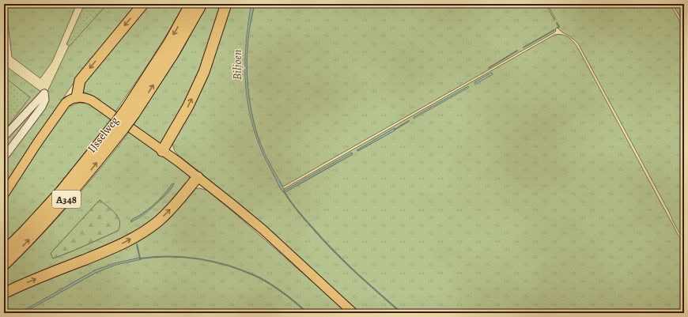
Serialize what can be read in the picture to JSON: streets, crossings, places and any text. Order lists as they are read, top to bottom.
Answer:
{
  "streets": {
    "highway": ["IJsselweg", "A348"]
  },
  "water": ["Biljoen"]
}
